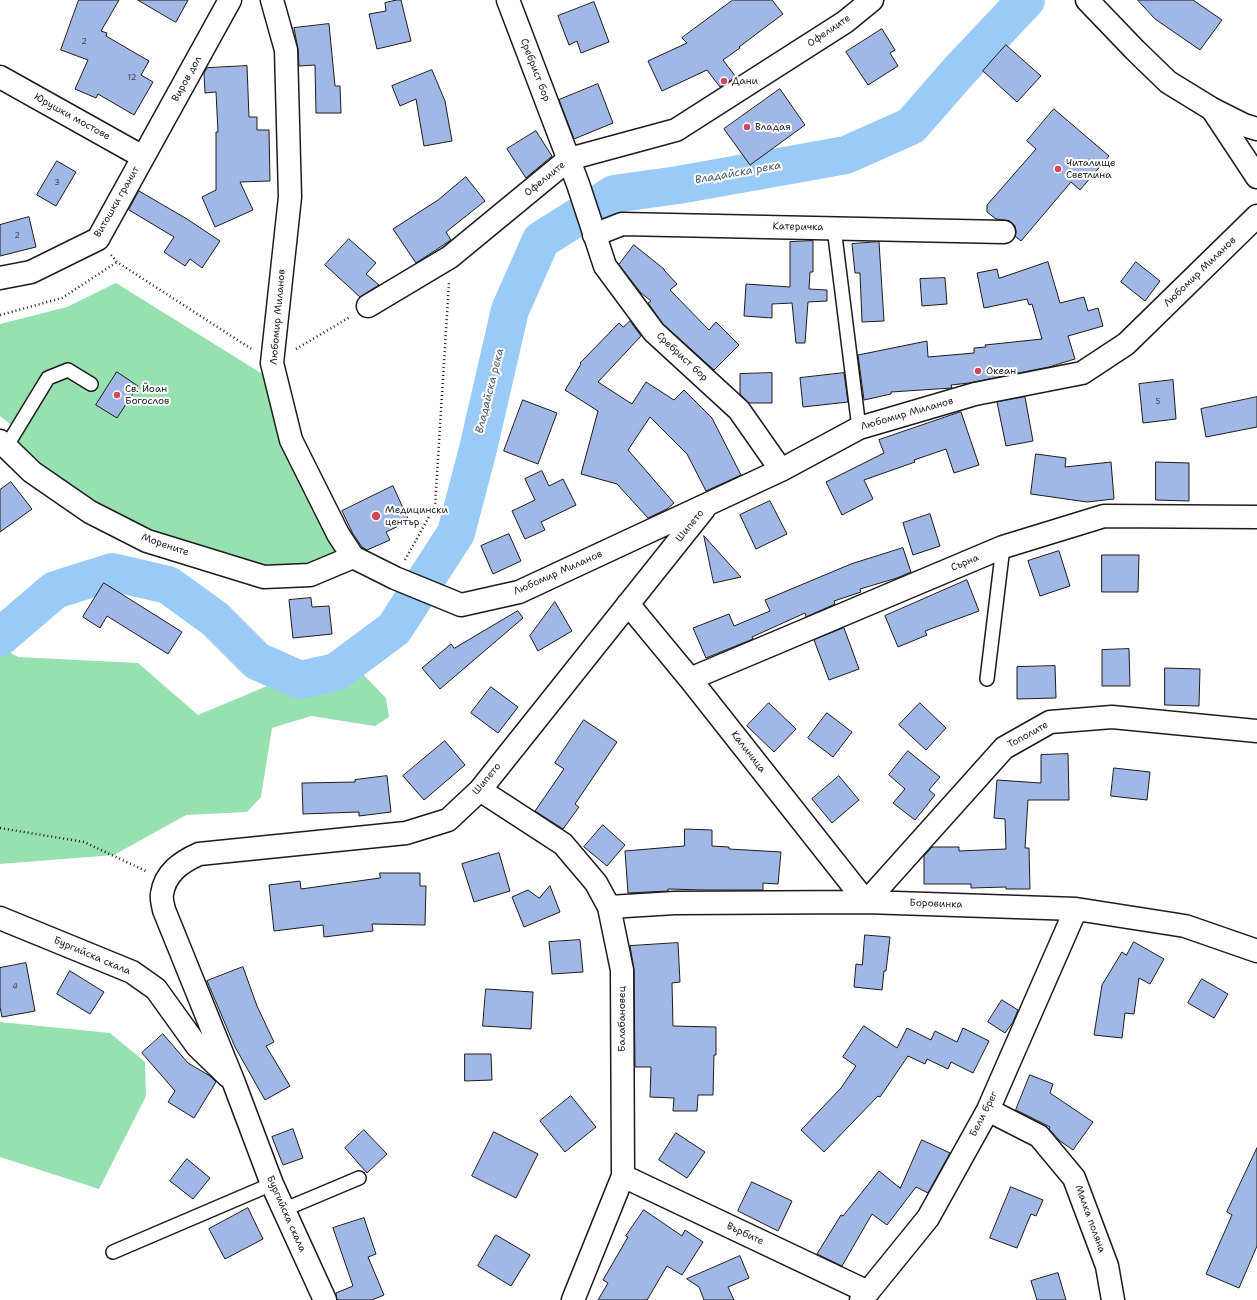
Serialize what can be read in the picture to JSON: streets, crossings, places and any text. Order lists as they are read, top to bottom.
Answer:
{
  "streets": {
    "street": [
      "Офелиите",
      "Сребрист бор",
      "Виров дол",
      "Юрушки мостове",
      "Витошки гранит",
      "Катеричка",
      "Любомир Миланов",
      "Шипето",
      "Морените",
      "Сърна",
      "Тополите",
      "Калиница",
      "Боровинка",
      "Бургийска скала",
      "Балабановец",
      "Бели брег",
      "Малка поляна",
      "Върбите"
    ]
  },
  "crossings": [
    ["Офелиите", "Сребрист бор"],
    ["Сребрист бор", "Катеричка"],
    ["Сребрист бор", "Любомир Миланов"],
    ["Виров дол", "Юрушки мостове"],
    ["Виров дол", "Витошки гранит"],
    ["Юрушки мостове", "Витошки гранит"],
    ["Любомир Миланов", "Шипето"],
    ["Любомир Миланов", "Морените"],
    ["Шипето", "Калиница"],
    ["Шипето", "Бургийска скала"],
    ["Шипето", "Балабановец"],
    ["Сърна", "Калиница"],
    ["Тополите", "Калиница"],
    ["Тополите", "Боровинка"],
    ["Калиница", "Боровинка"],
    ["Боровинка", "Балабановец"],
    ["Боровинка", "Бели брег"],
    ["Балабановец", "Върбите"],
    ["Бели брег", "Малка поляна"],
    ["Бели брег", "Върбите"]
  ],
  "water": ["Владайска река"],
  "places": [
    "Дани",
    "Владая",
    "Читалище Светлина",
    "Океан",
    "Св. Йоан Богослов",
    "Медицински център"
  ],
  "house_numbers": [
    "2",
    "12",
    "3",
    "2",
    "5",
    "4"
  ]
}
